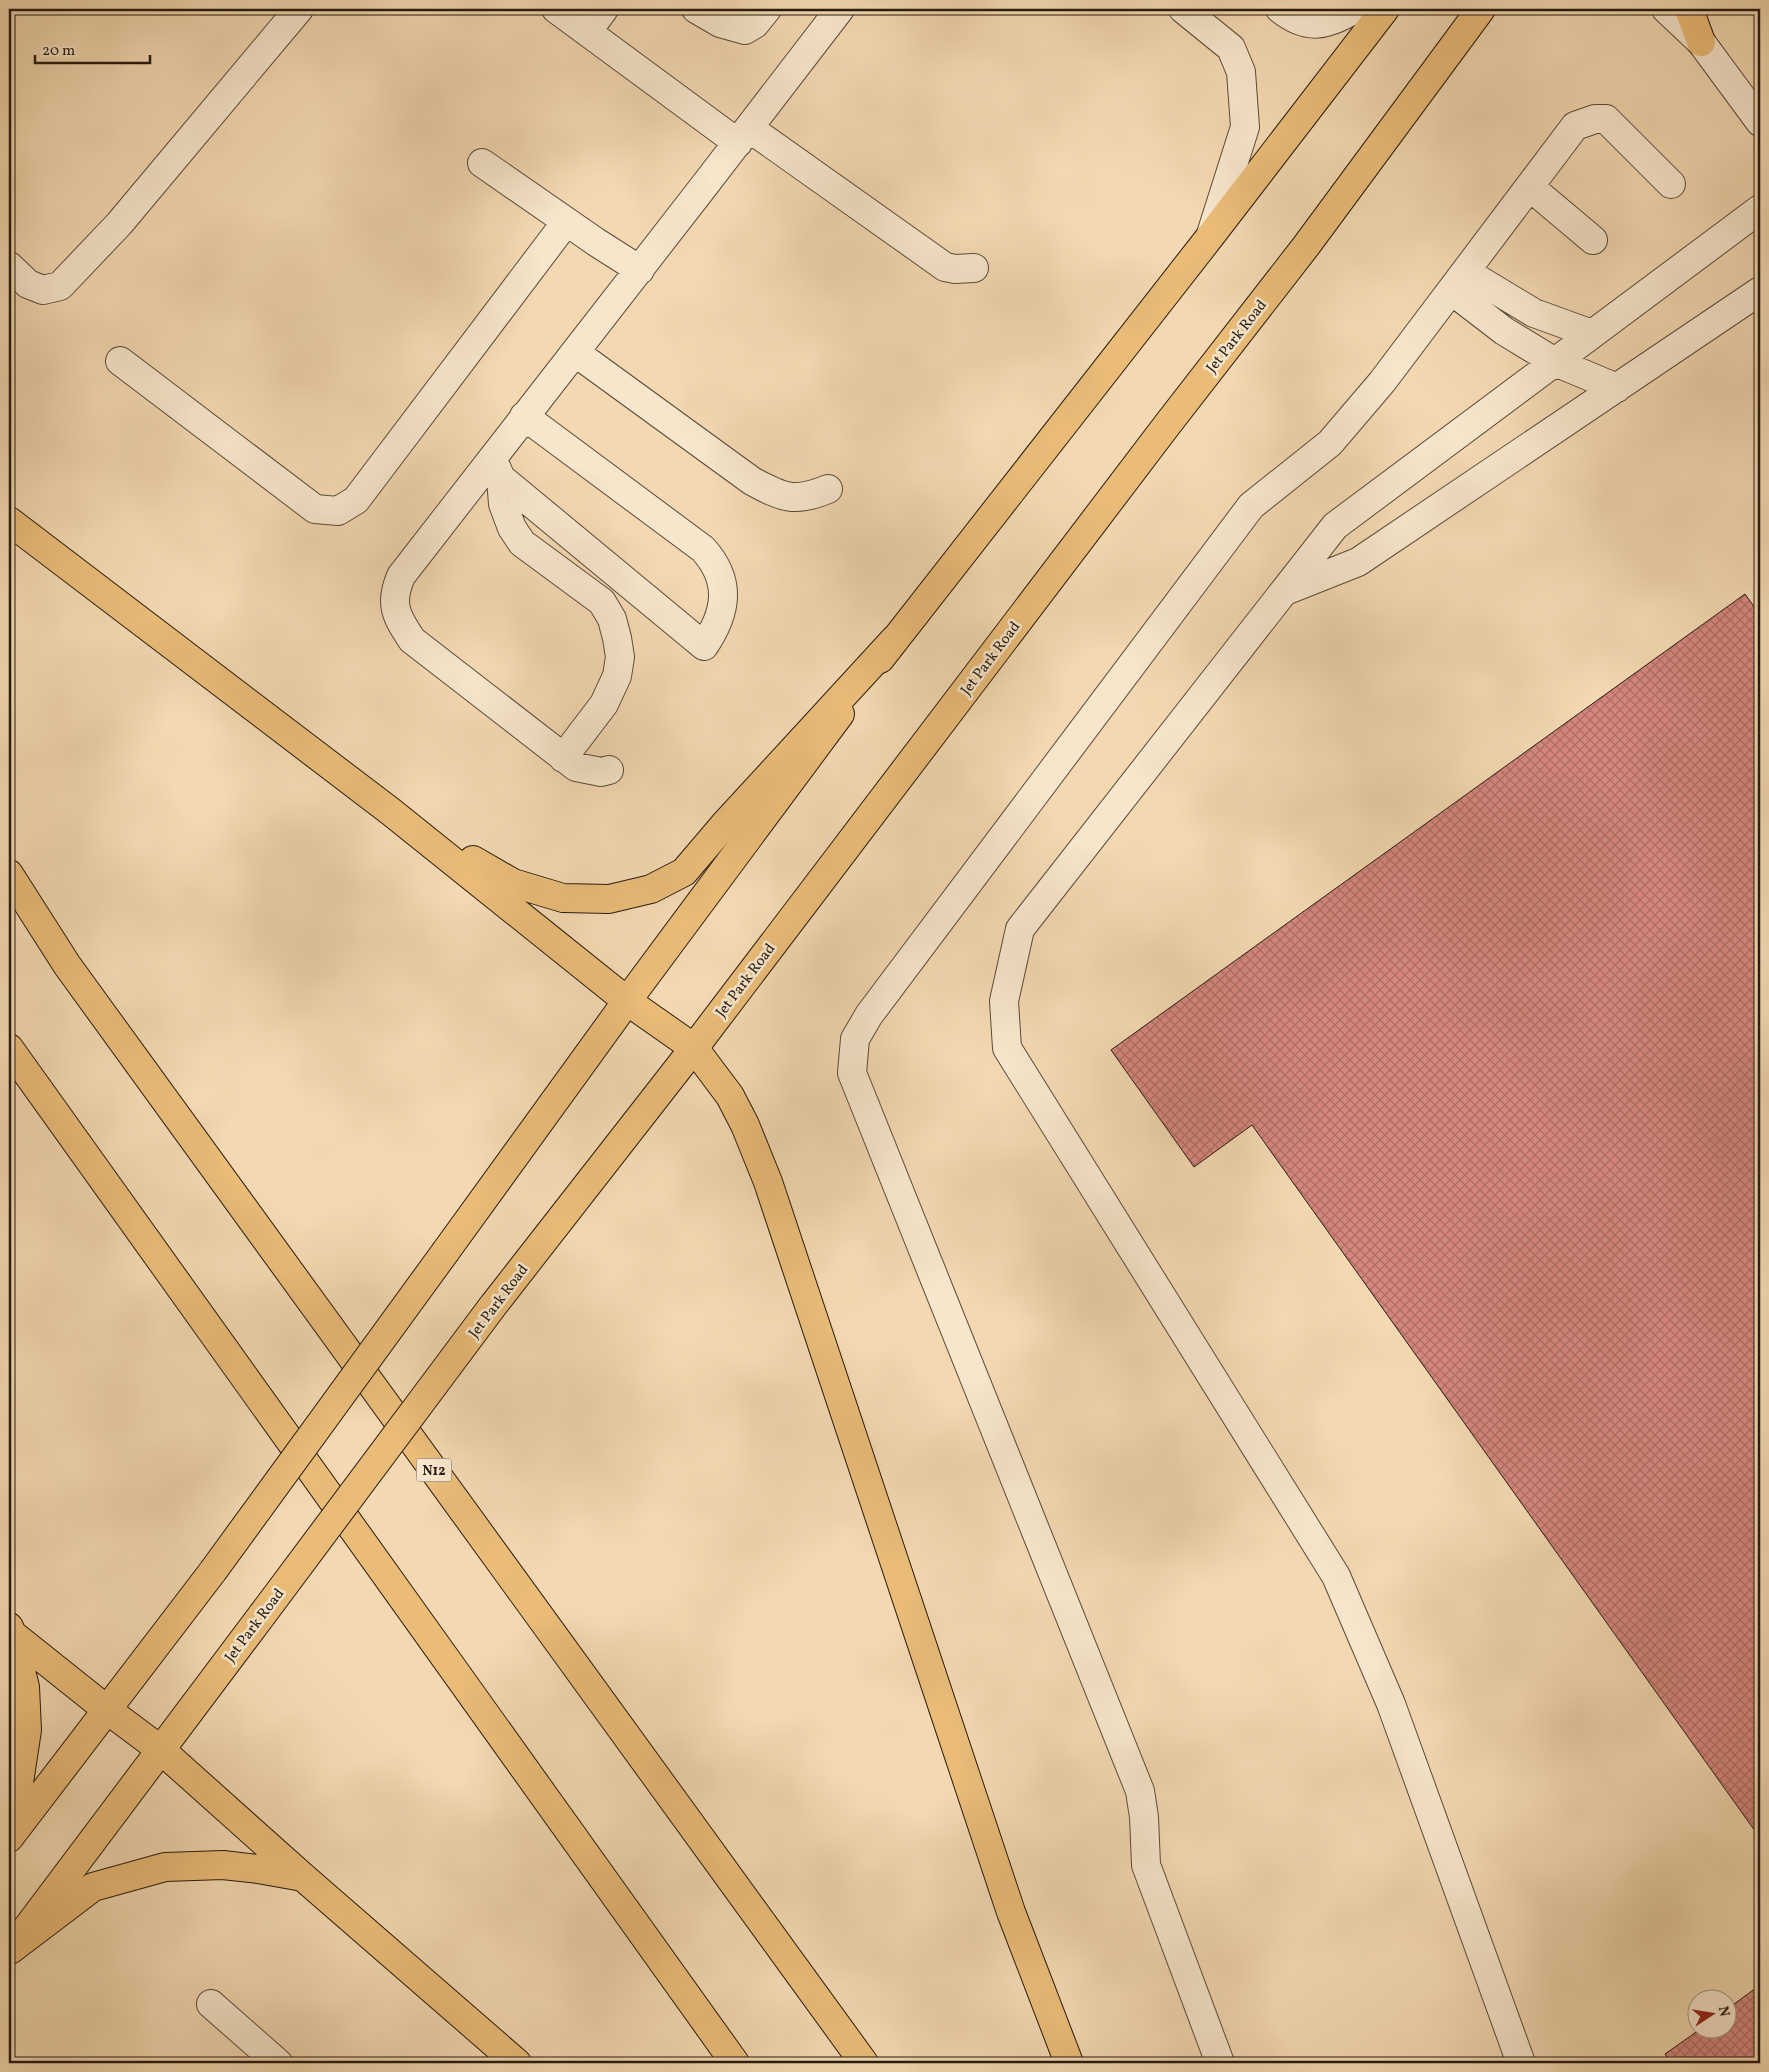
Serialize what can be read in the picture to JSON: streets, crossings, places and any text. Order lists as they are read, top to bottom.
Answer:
{
  "streets": {
    "main road": ["Jet Park Road", "N12"]
  },
  "scale_bar": "20 m",
  "north": "right"
}
